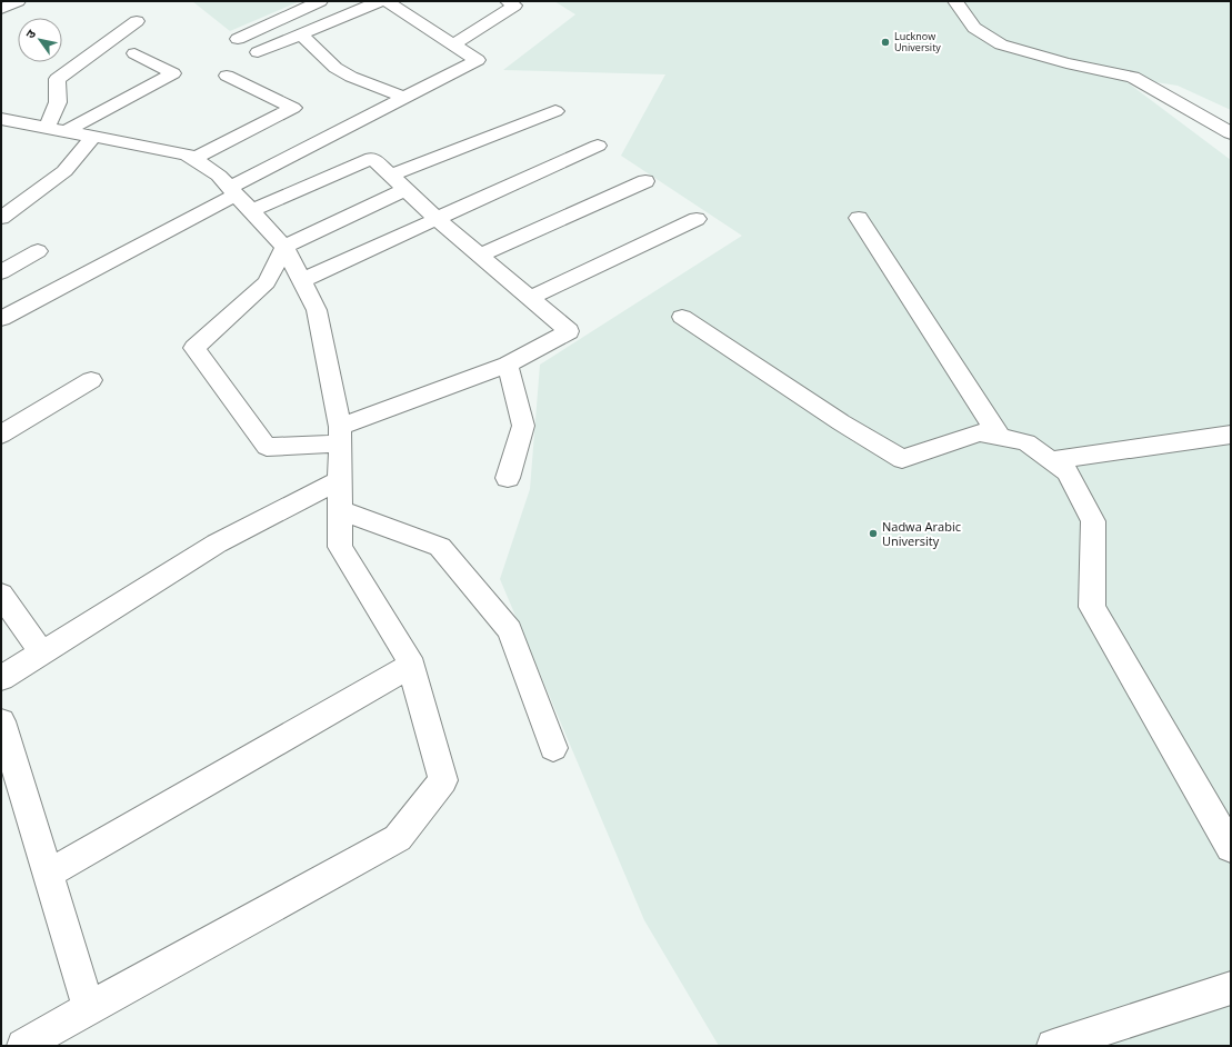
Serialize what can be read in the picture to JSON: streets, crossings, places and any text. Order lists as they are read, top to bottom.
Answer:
{
  "places": ["Lucknow University", "Nadwa Arabic University"],
  "north": "top left"
}
